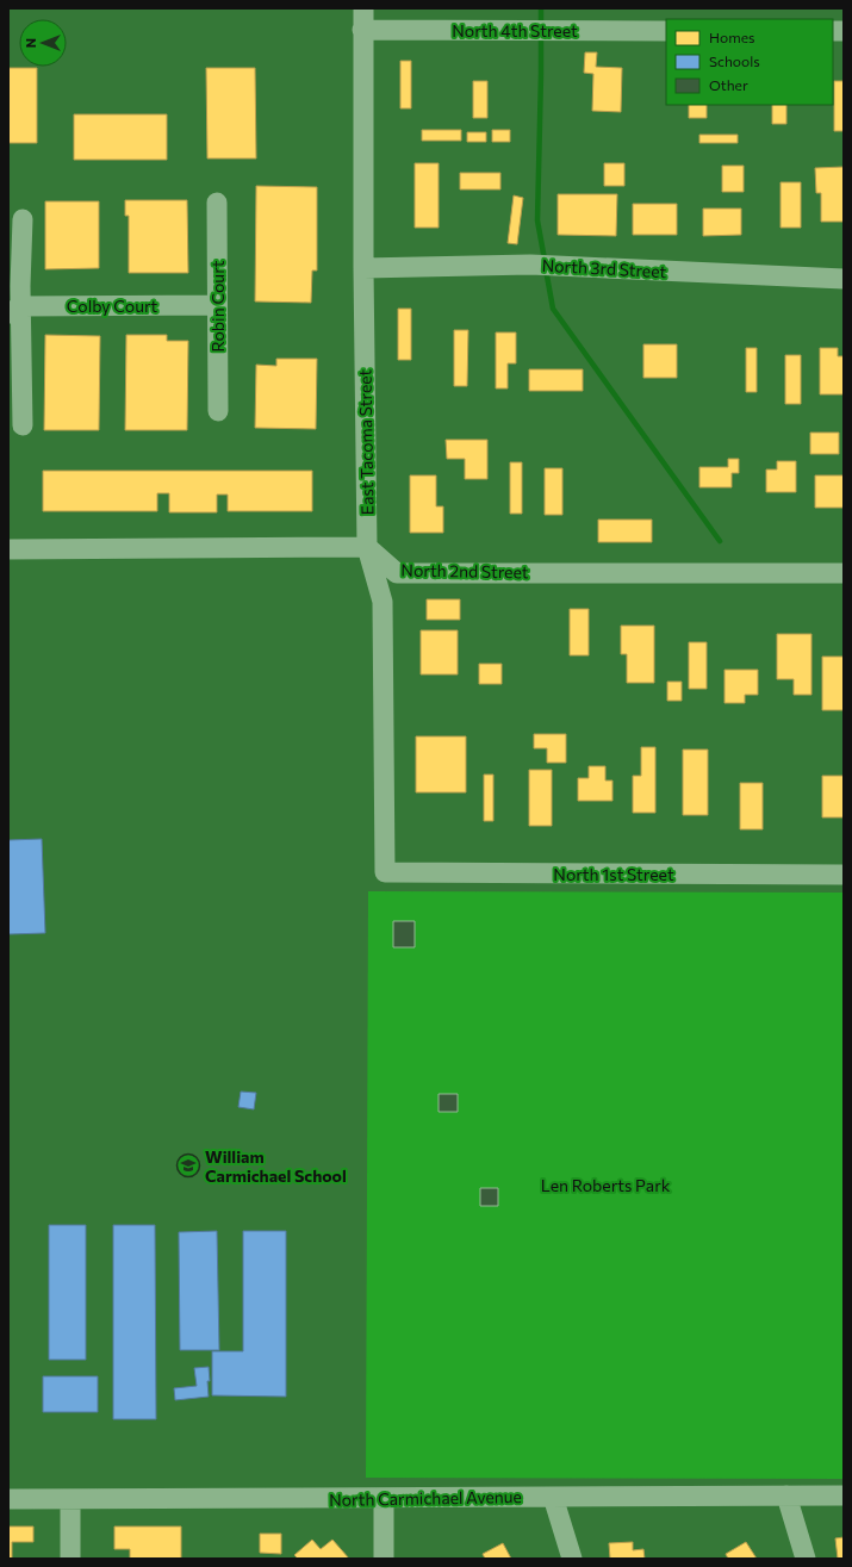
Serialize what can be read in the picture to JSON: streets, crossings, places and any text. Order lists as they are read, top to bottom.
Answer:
{
  "streets": {
    "street": [
      "North 4th Street",
      "North 3rd Street",
      "Colby Court",
      "Robin Court",
      "East Tacoma Street",
      "North 2nd Street",
      "North 1st Street",
      "North Carmichael Avenue"
    ]
  },
  "crossings": [
    ["North 4th Street", "East Tacoma Street"],
    ["North 3rd Street", "East Tacoma Street"],
    ["Colby Court", "Robin Court"],
    ["East Tacoma Street", "North 2nd Street"],
    ["East Tacoma Street", "North 1st Street"]
  ],
  "parks": ["Len Roberts Park"],
  "places": {
    "school or university": ["William Carmichael School"]
  },
  "legend": ["Homes", "Schools", "Other"],
  "north": "left"
}
